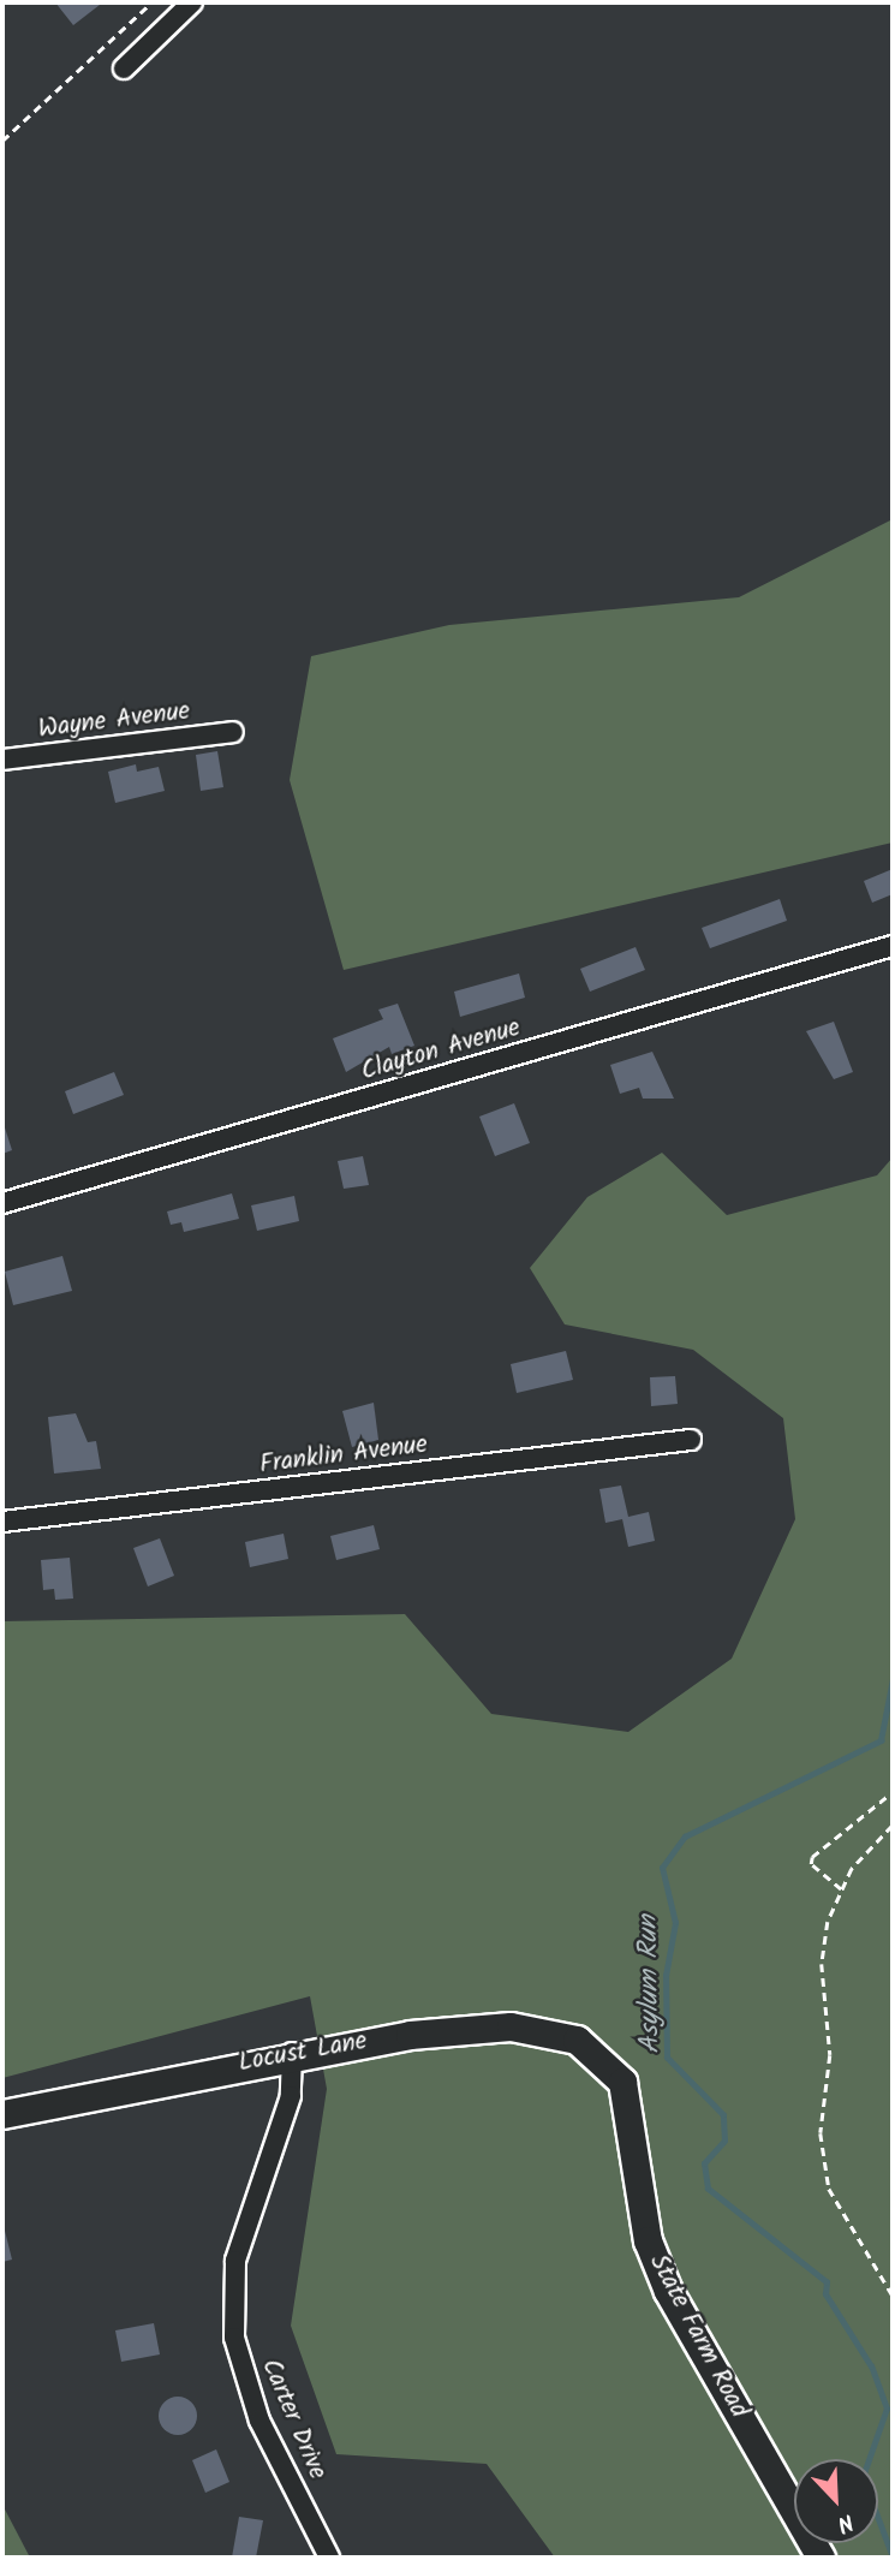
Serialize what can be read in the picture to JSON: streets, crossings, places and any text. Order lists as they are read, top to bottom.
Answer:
{
  "streets": {
    "street": [
      "Wayne Avenue",
      "Clayton Avenue",
      "Franklin Avenue",
      "Locust Lane",
      "State Farm Road",
      "Carter Drive"
    ]
  },
  "crossings": [
    ["Locust Lane", "State Farm Road"],
    ["Locust Lane", "Carter Drive"]
  ],
  "water": ["Asylum Run"],
  "north": "bottom right"
}
